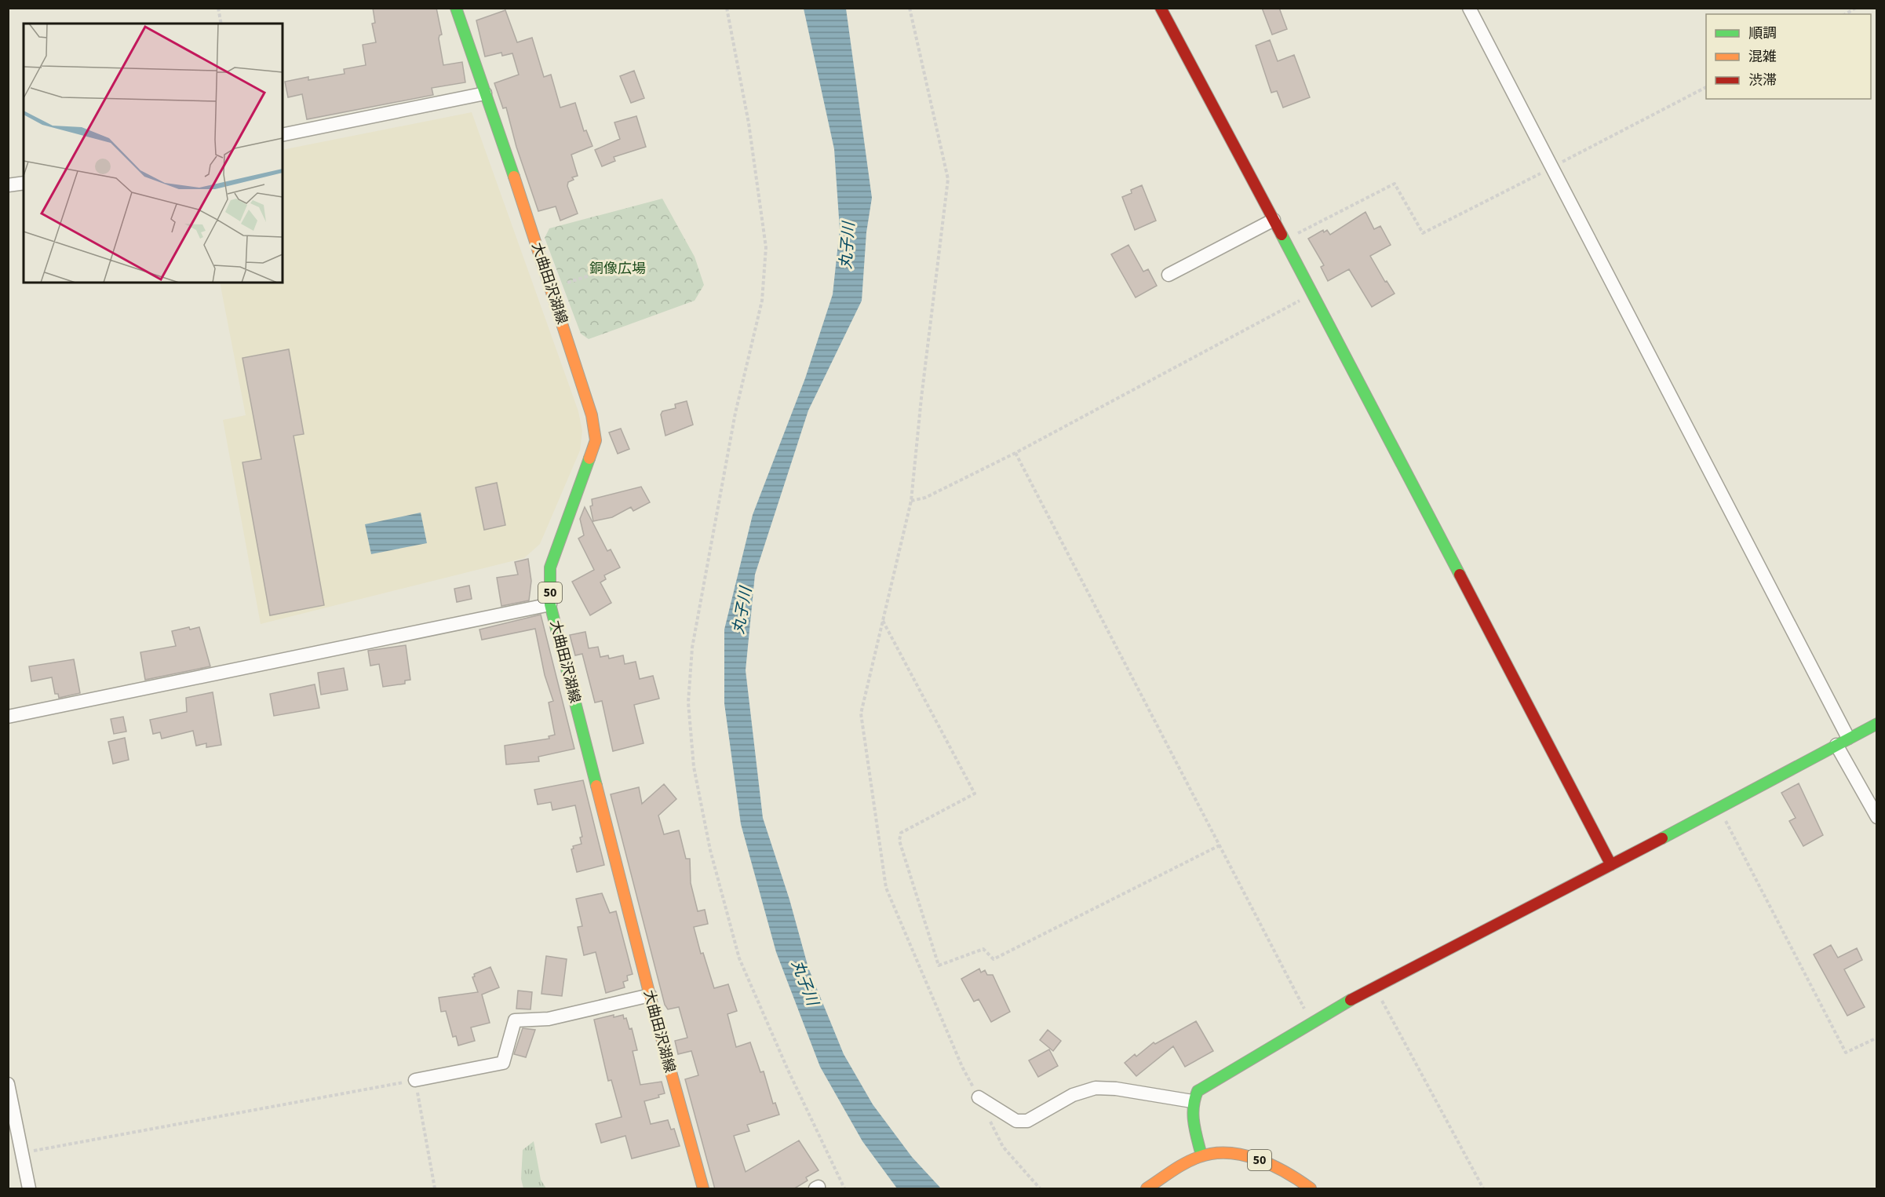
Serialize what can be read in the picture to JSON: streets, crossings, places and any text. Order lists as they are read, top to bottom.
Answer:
{
  "streets": {
    "street": ["大曲田沢湖線", "50"]
  },
  "water": ["丸子川"],
  "parks": ["銅像広場"],
  "legend": ["順調", "混雑", "渋滞"]
}
